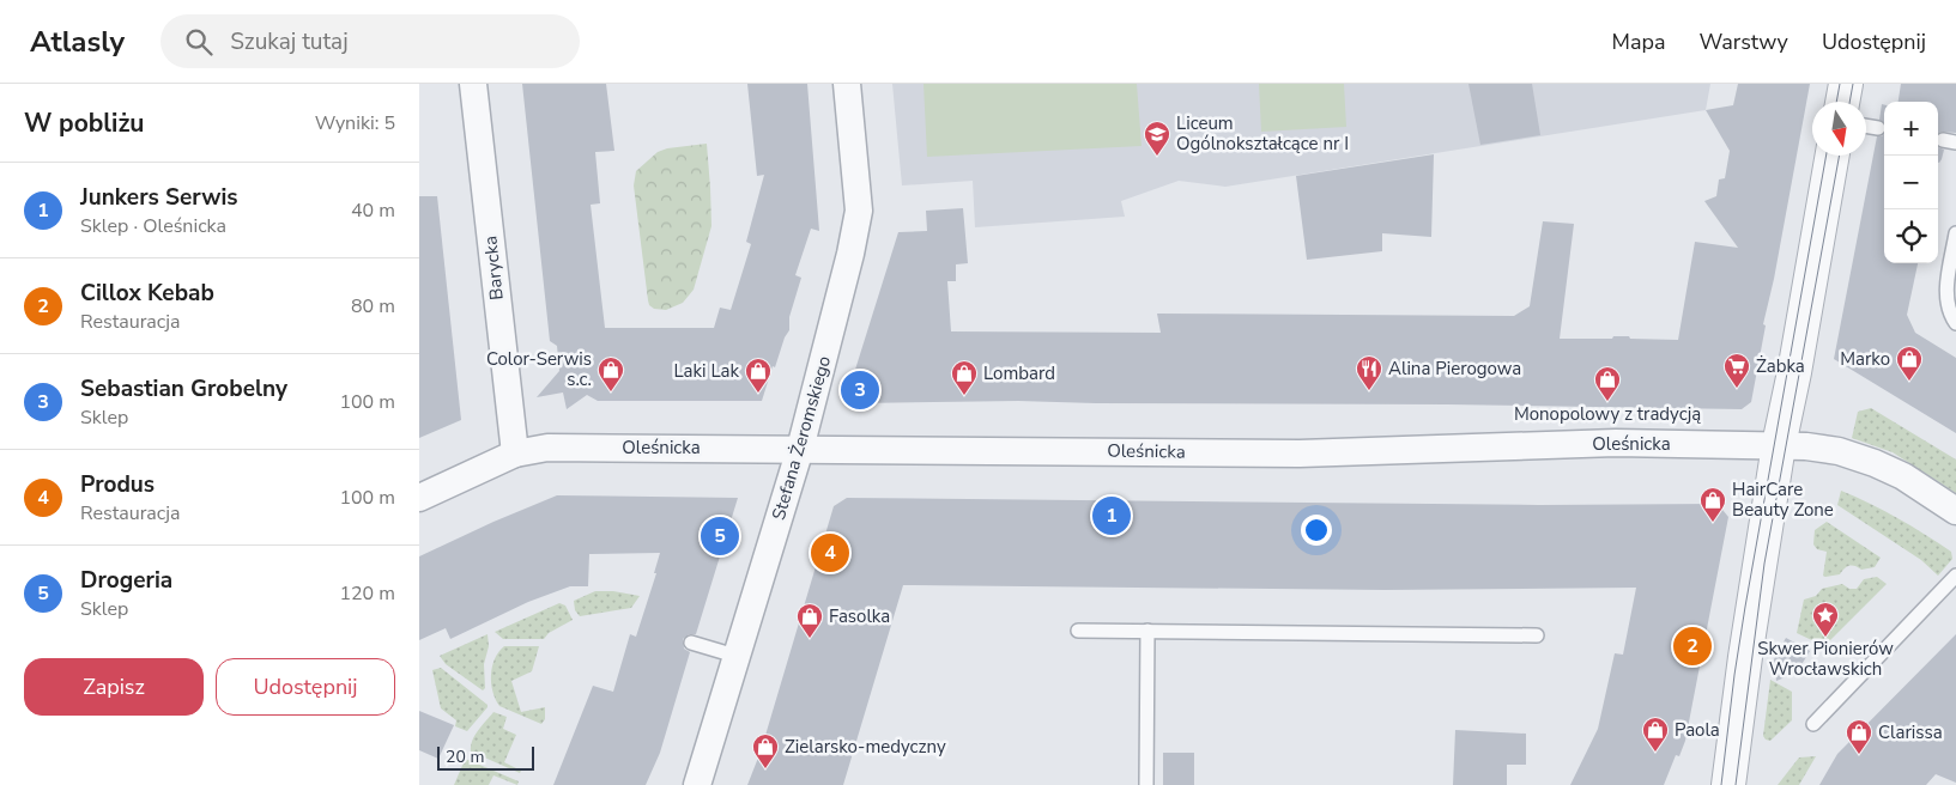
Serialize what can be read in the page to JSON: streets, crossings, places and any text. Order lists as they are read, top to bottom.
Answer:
{
  "streets": {
    "street": ["Barycka", "Stefana Żeromskiego", "Oleśnicka"]
  },
  "crossings": [
    ["Barycka", "Oleśnicka"],
    ["Stefana Żeromskiego", "Oleśnicka"]
  ],
  "places": {
    "school or university": ["Liceum Ogólnokształcące nr I"],
    "shop": [
      "Marko",
      "Color-Serwis s.c.",
      "Laki Lak",
      "Lombard",
      "Monopolowy z tradycją",
      "HairCare Beauty Zone",
      "Fasolka",
      "Paola",
      "Clarissa",
      "Zielarsko-medyczny"
    ],
    "supermarket": ["Żabka"],
    "restaurant": ["Alina Pierogowa"],
    "place": ["Skwer Pionierów Wrocławskich"]
  },
  "scale_bar": "20 m",
  "north": "bottom",
  "page": {
    "header": "Atlasly",
    "search": "Szukaj tutaj",
    "nav": ["Mapa", "Warstwy", "Udostępnij"],
    "heading": ["W pobliżu", "Wyniki: 5"],
    "map_buttons": ["+", "−"],
    "list": [
      {
        "mark": "1",
        "name": "Junkers Serwis",
        "note": "Sklep · Oleśnicka",
        "value": "40 m"
      },
      {
        "mark": "2",
        "name": "Cillox Kebab",
        "note": "Restauracja",
        "value": "80 m"
      },
      {
        "mark": "3",
        "name": "Sebastian Grobelny",
        "note": "Sklep",
        "value": "100 m"
      },
      {
        "mark": "4",
        "name": "Produs",
        "note": "Restauracja",
        "value": "100 m"
      },
      {
        "mark": "5",
        "name": "Drogeria",
        "note": "Sklep",
        "value": "120 m"
      }
    ],
    "pins": [
      "3",
      "1",
      "5",
      "4",
      "2"
    ],
    "buttons": ["Zapisz", "Udostępnij"],
    "scale": "20 m"
  }
}
